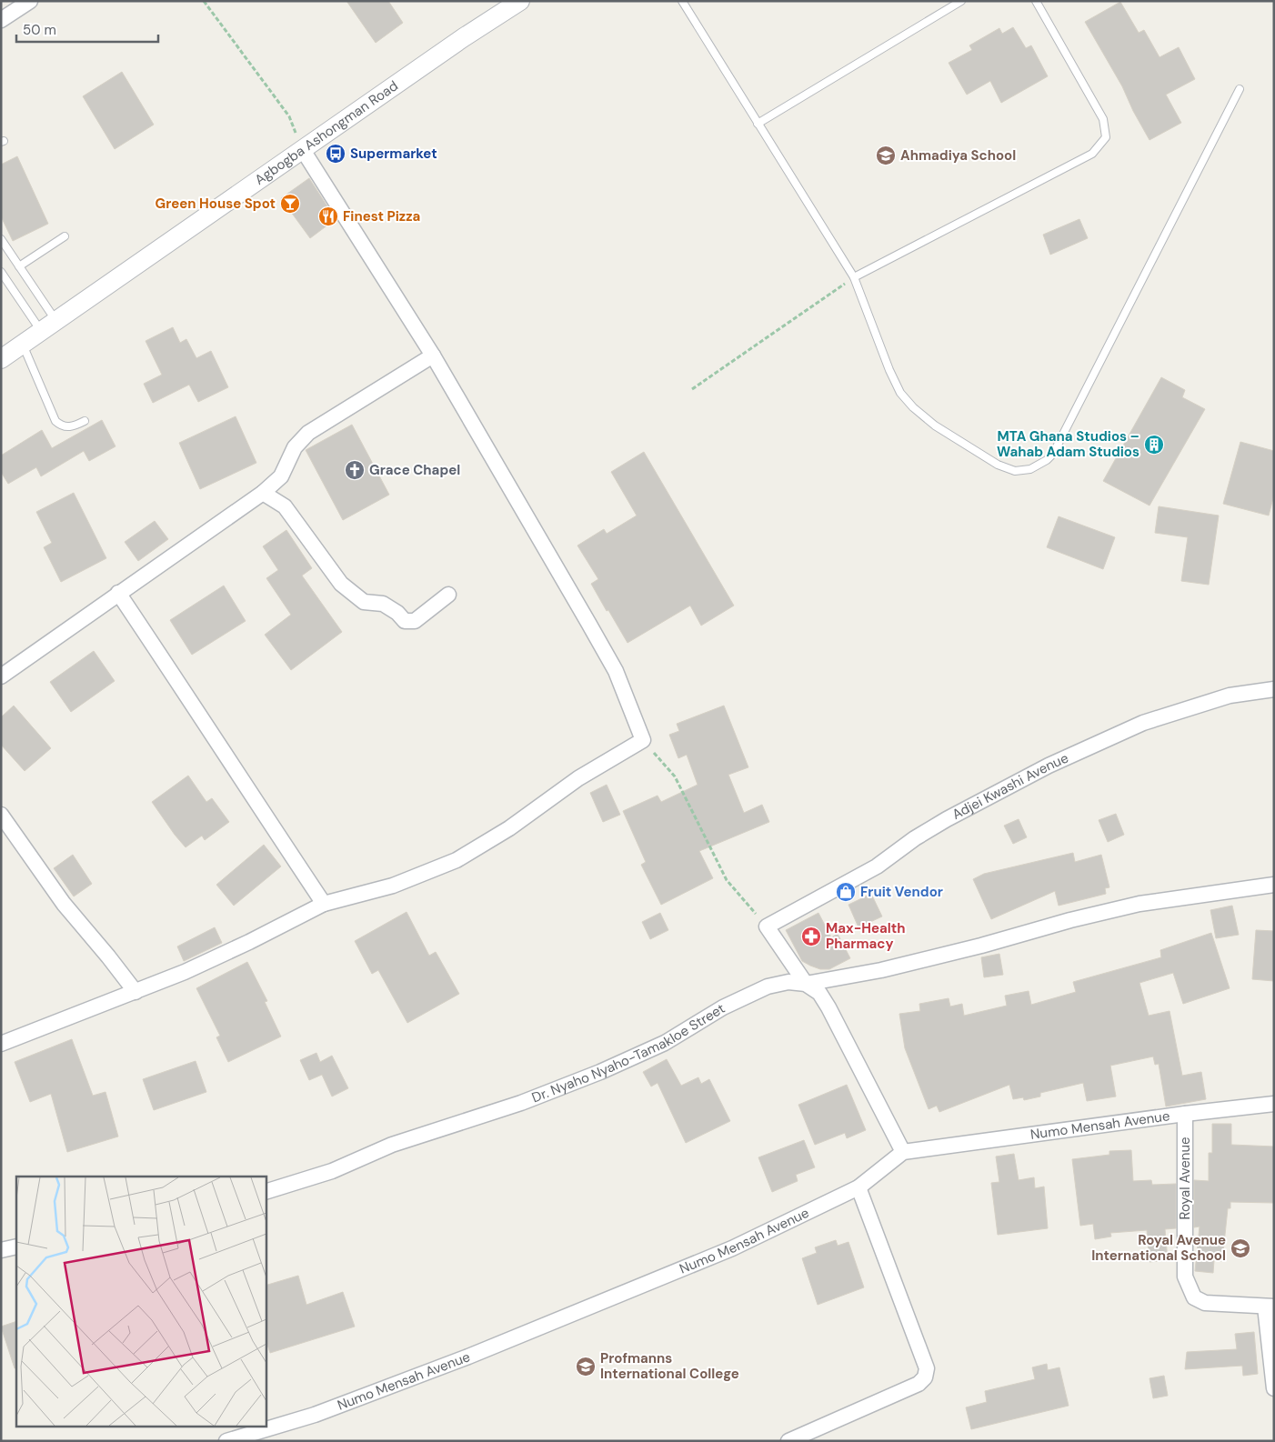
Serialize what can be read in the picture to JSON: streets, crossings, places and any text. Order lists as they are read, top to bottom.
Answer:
{
  "streets": {
    "street": [
      "Agbogba Ashongman Road",
      "Adjei Kwashi Avenue",
      "Dr. Nyaho Nyaho-Tamakloe Street",
      "Numo Mensah Avenue",
      "Royal Avenue"
    ]
  },
  "crossings": [
    ["Numo Mensah Avenue", "Royal Avenue"]
  ],
  "places": {
    "bus stop": ["Supermarket"],
    "school or university": ["Ahmadiya School", "Royal Avenue International School", "Profmanns International College"],
    "bar": ["Green House Spot"],
    "restaurant": ["Finest Pizza"],
    "building": ["MTA Ghana Studios – Wahab Adam Studios"],
    "church": ["Grace Chapel"],
    "shop": ["Fruit Vendor"],
    "pharmacy": ["Max-Health Pharmacy"]
  },
  "scale_bar": "50 m"
}
